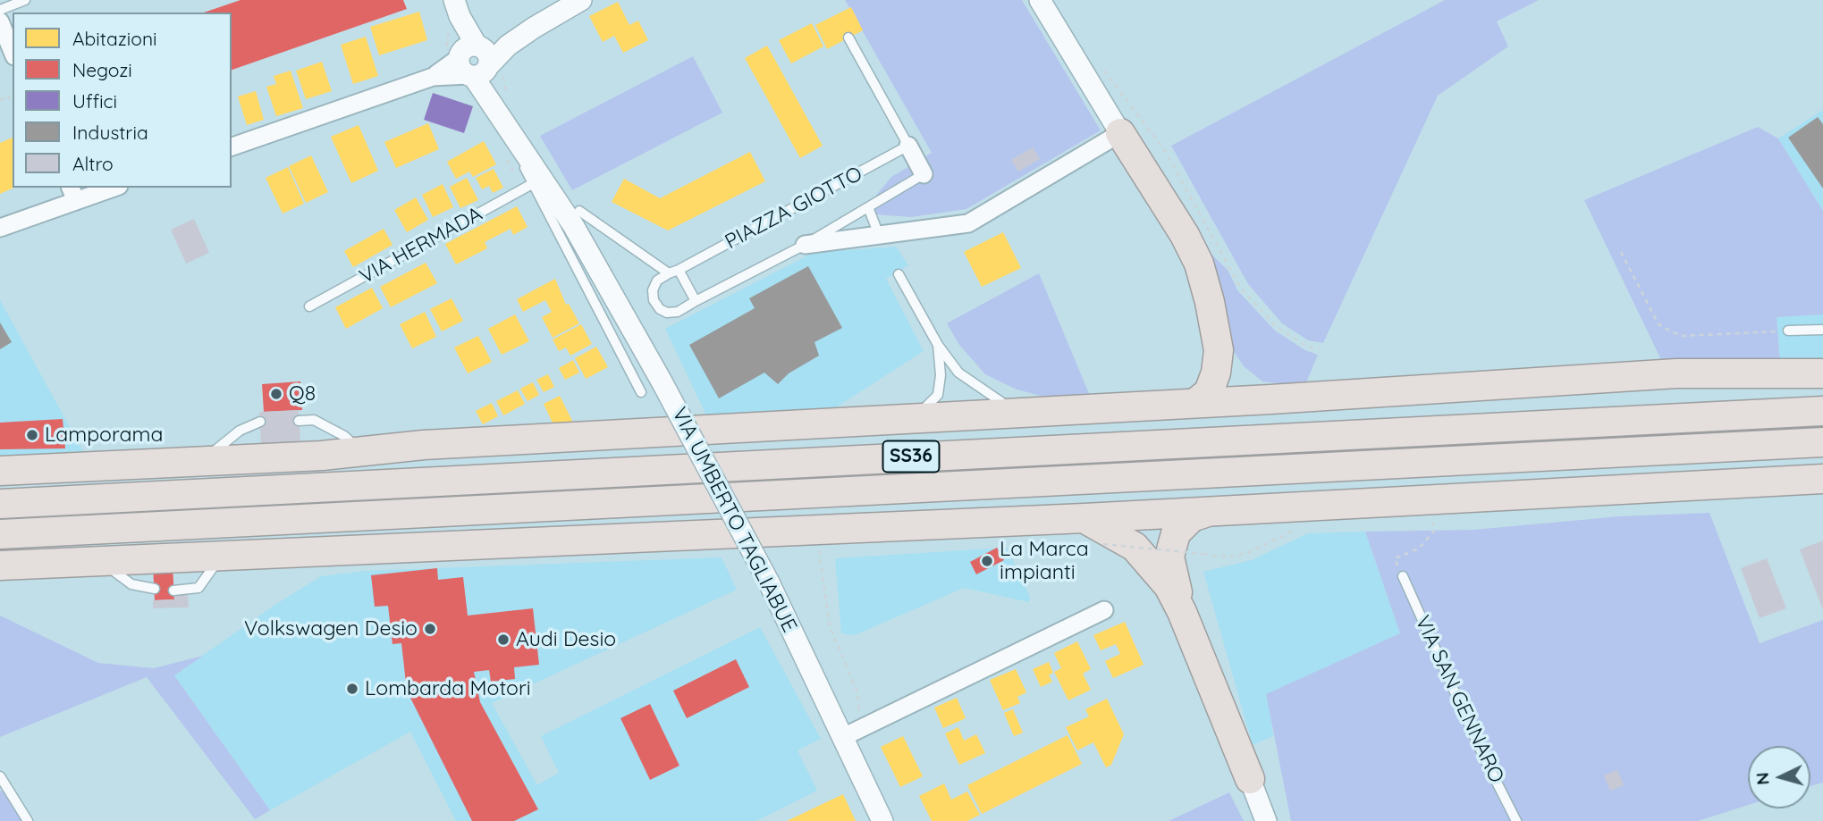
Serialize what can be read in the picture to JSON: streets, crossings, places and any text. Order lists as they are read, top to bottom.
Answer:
{
  "streets": {
    "highway": ["SS36"],
    "street": ["VIA UMBERTO TAGLIABUE"],
    "lane": ["PIAZZA GIOTTO", "VIA HERMADA", "VIA SAN GENNARO"]
  },
  "crossings": [
    ["VIA HERMADA", "VIA UMBERTO TAGLIABUE"]
  ],
  "places": [
    "Q8",
    "Lamporama",
    "La Marca impianti",
    "Volkswagen Desio",
    "Audi Desio",
    "Lombarda Motori"
  ],
  "legend": [
    "Abitazioni",
    "Negozi",
    "Uffici",
    "Industria",
    "Altro"
  ],
  "north": "left"
}
